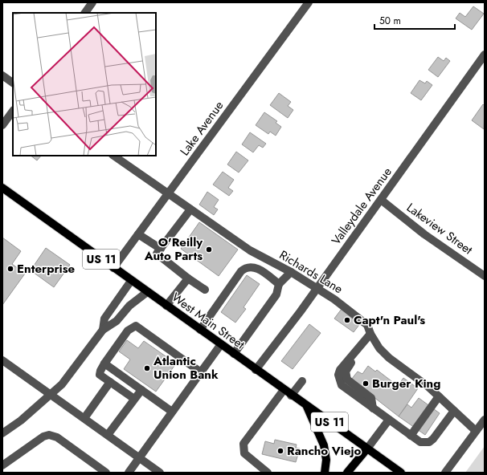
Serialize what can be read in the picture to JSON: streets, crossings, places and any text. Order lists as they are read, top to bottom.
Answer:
{
  "streets": {
    "main road": ["US 11", "West Main Street"],
    "street": [
      "Lake Avenue",
      "Valleydale Avenue",
      "Lakeview Street",
      "Richards Lane"
    ]
  },
  "crossings": [
    ["Lake Avenue", "Richards Lane"],
    ["Lake Avenue", "West Main Street"],
    ["Valleydale Avenue", "Lakeview Street"],
    ["Valleydale Avenue", "Richards Lane"],
    ["Valleydale Avenue", "West Main Street"]
  ],
  "places": [
    "O'Reilly Auto Parts",
    "Enterprise",
    "Capt'n Paul's",
    "Atlantic Union Bank",
    "Burger King",
    "Rancho Viejo"
  ],
  "scale_bar": "50 m"
}
